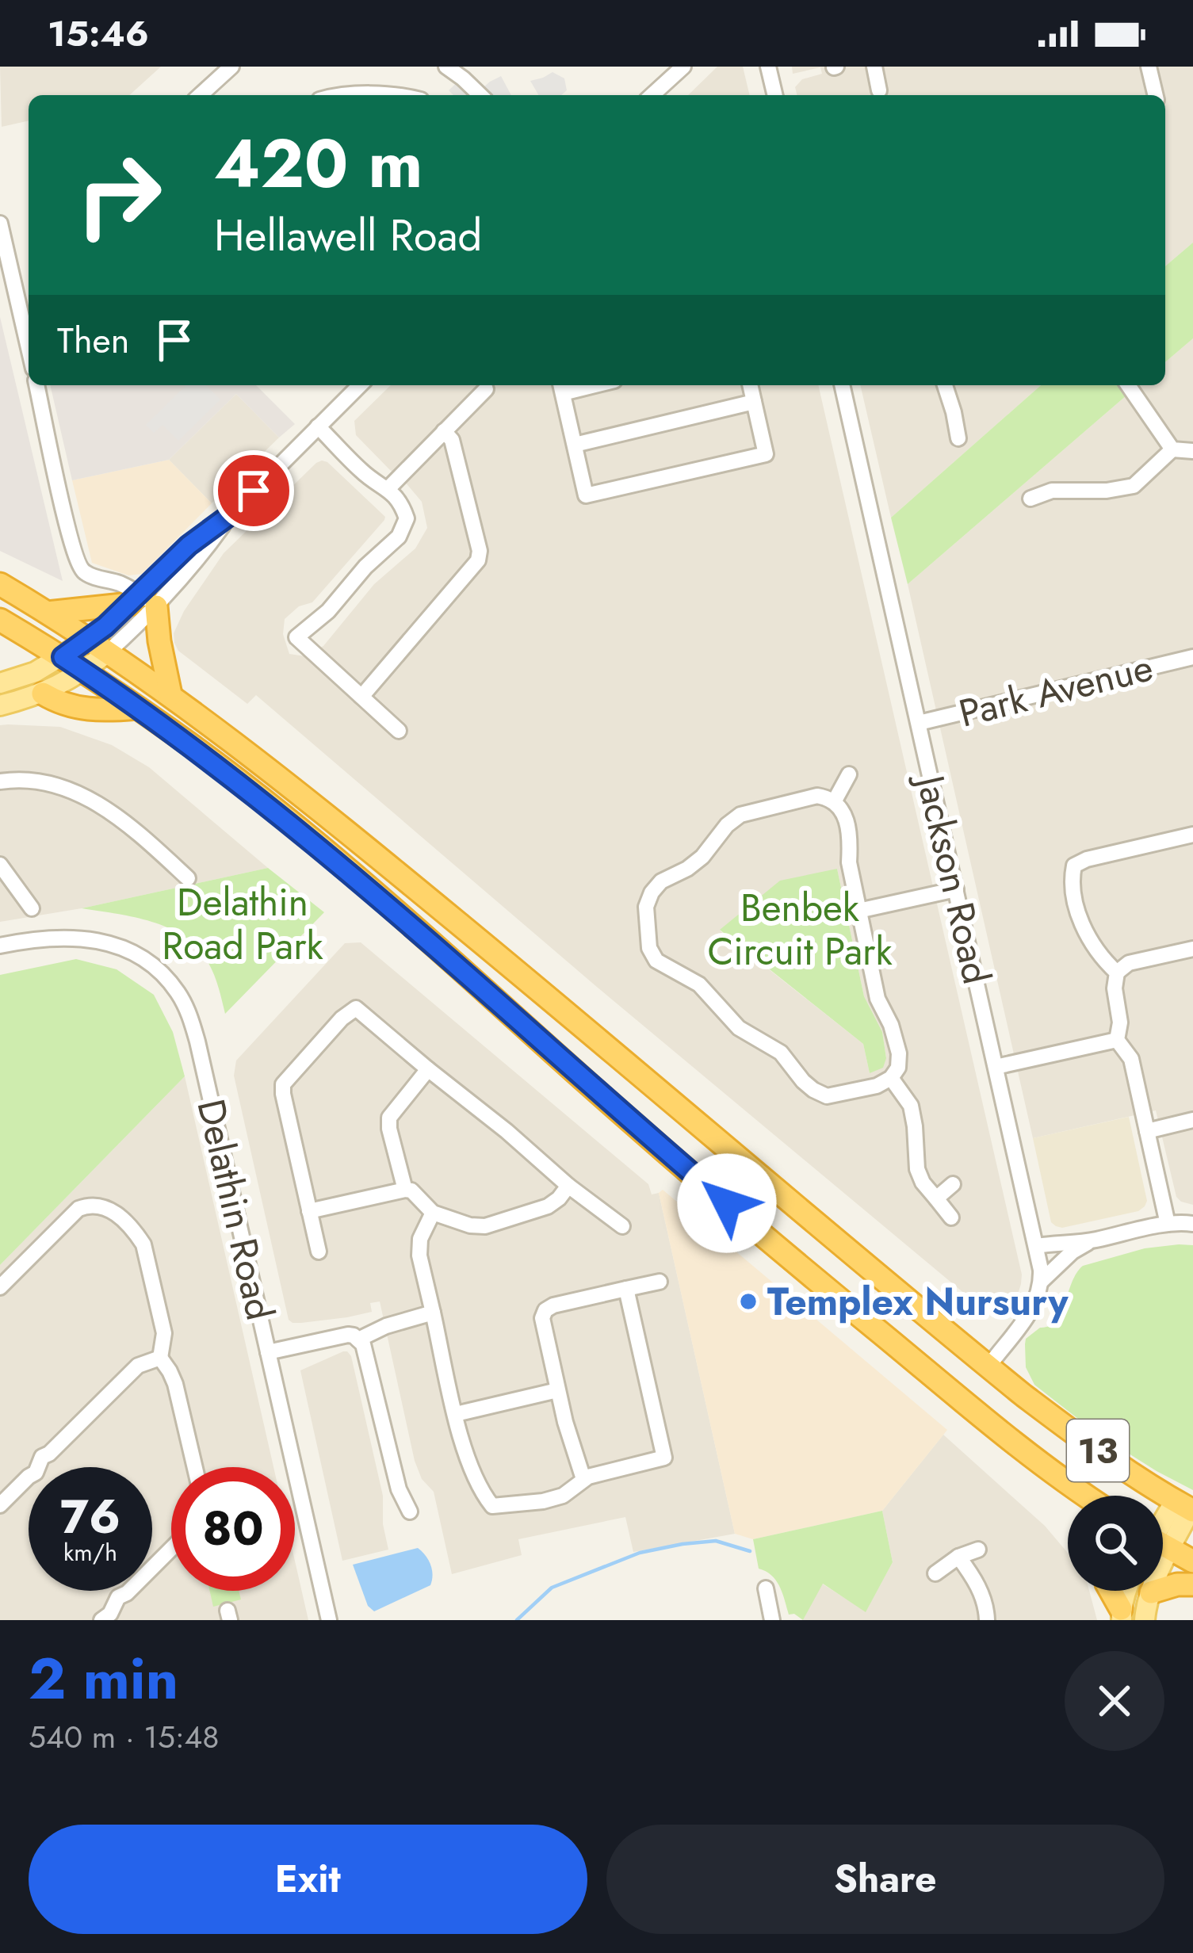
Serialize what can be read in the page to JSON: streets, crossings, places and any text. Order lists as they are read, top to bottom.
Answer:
{
  "streets": {
    "highway": ["13"],
    "street": ["Park Avenue", "Jackson Road", "Delathin Road"]
  },
  "crossings": [
    ["Park Avenue", "Jackson Road"]
  ],
  "parks": ["Delathin Road Park", "Benbek Circuit Park"],
  "places": ["Templex Nursury"],
  "page": {
    "status": "15:46",
    "turn": ["420 m", "Hellawell Road"],
    "then": "Then",
    "speed": "76 km/h",
    "limit": "80",
    "heading": ["2 min", "540 m · 15:48"],
    "buttons": ["Exit", "Share"]
  }
}
